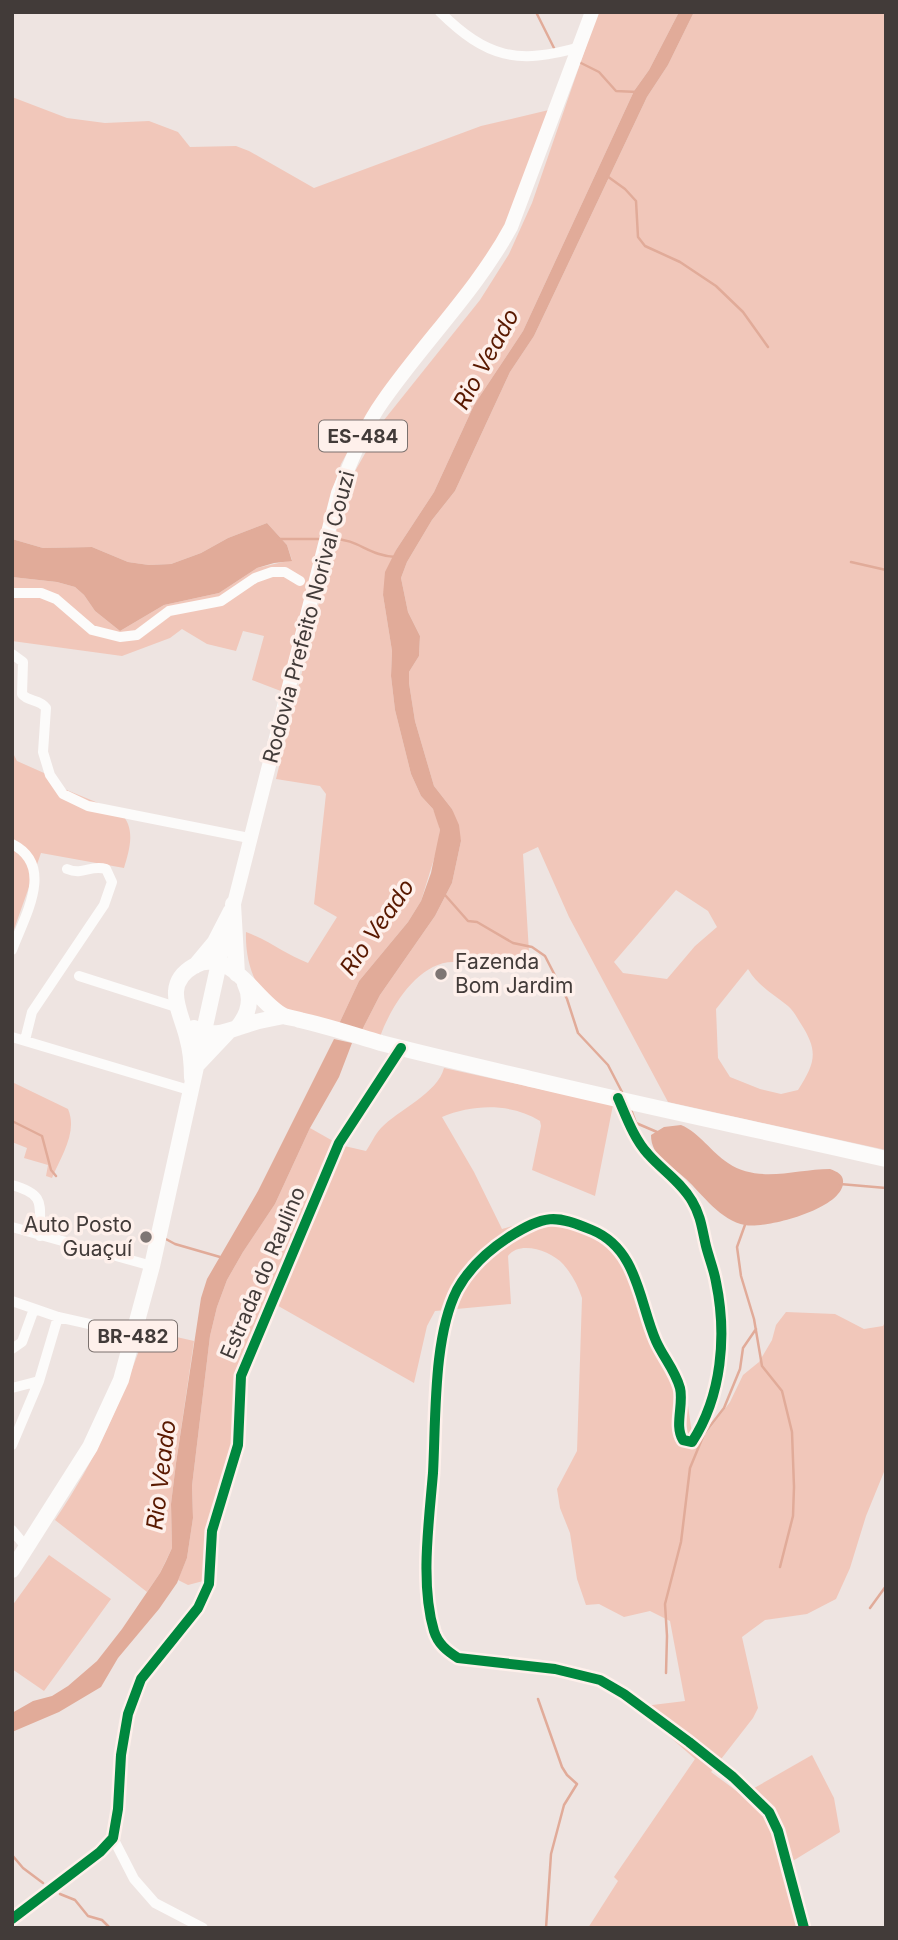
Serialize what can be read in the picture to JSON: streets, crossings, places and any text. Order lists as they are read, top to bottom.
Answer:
{
  "streets": {
    "highway": ["ES-484", "BR-482"],
    "main road": ["Rodovia Prefeito Norival Couzi"],
    "street": ["Estrada do Raulino"]
  },
  "crossings": [
    ["ES-484", "Rodovia Prefeito Norival Couzi"],
    ["ES-484", "BR-482"]
  ],
  "water": ["Rio Veado"],
  "places": ["Fazenda Bom Jardim", "Auto Posto Guaçuí"]
}
